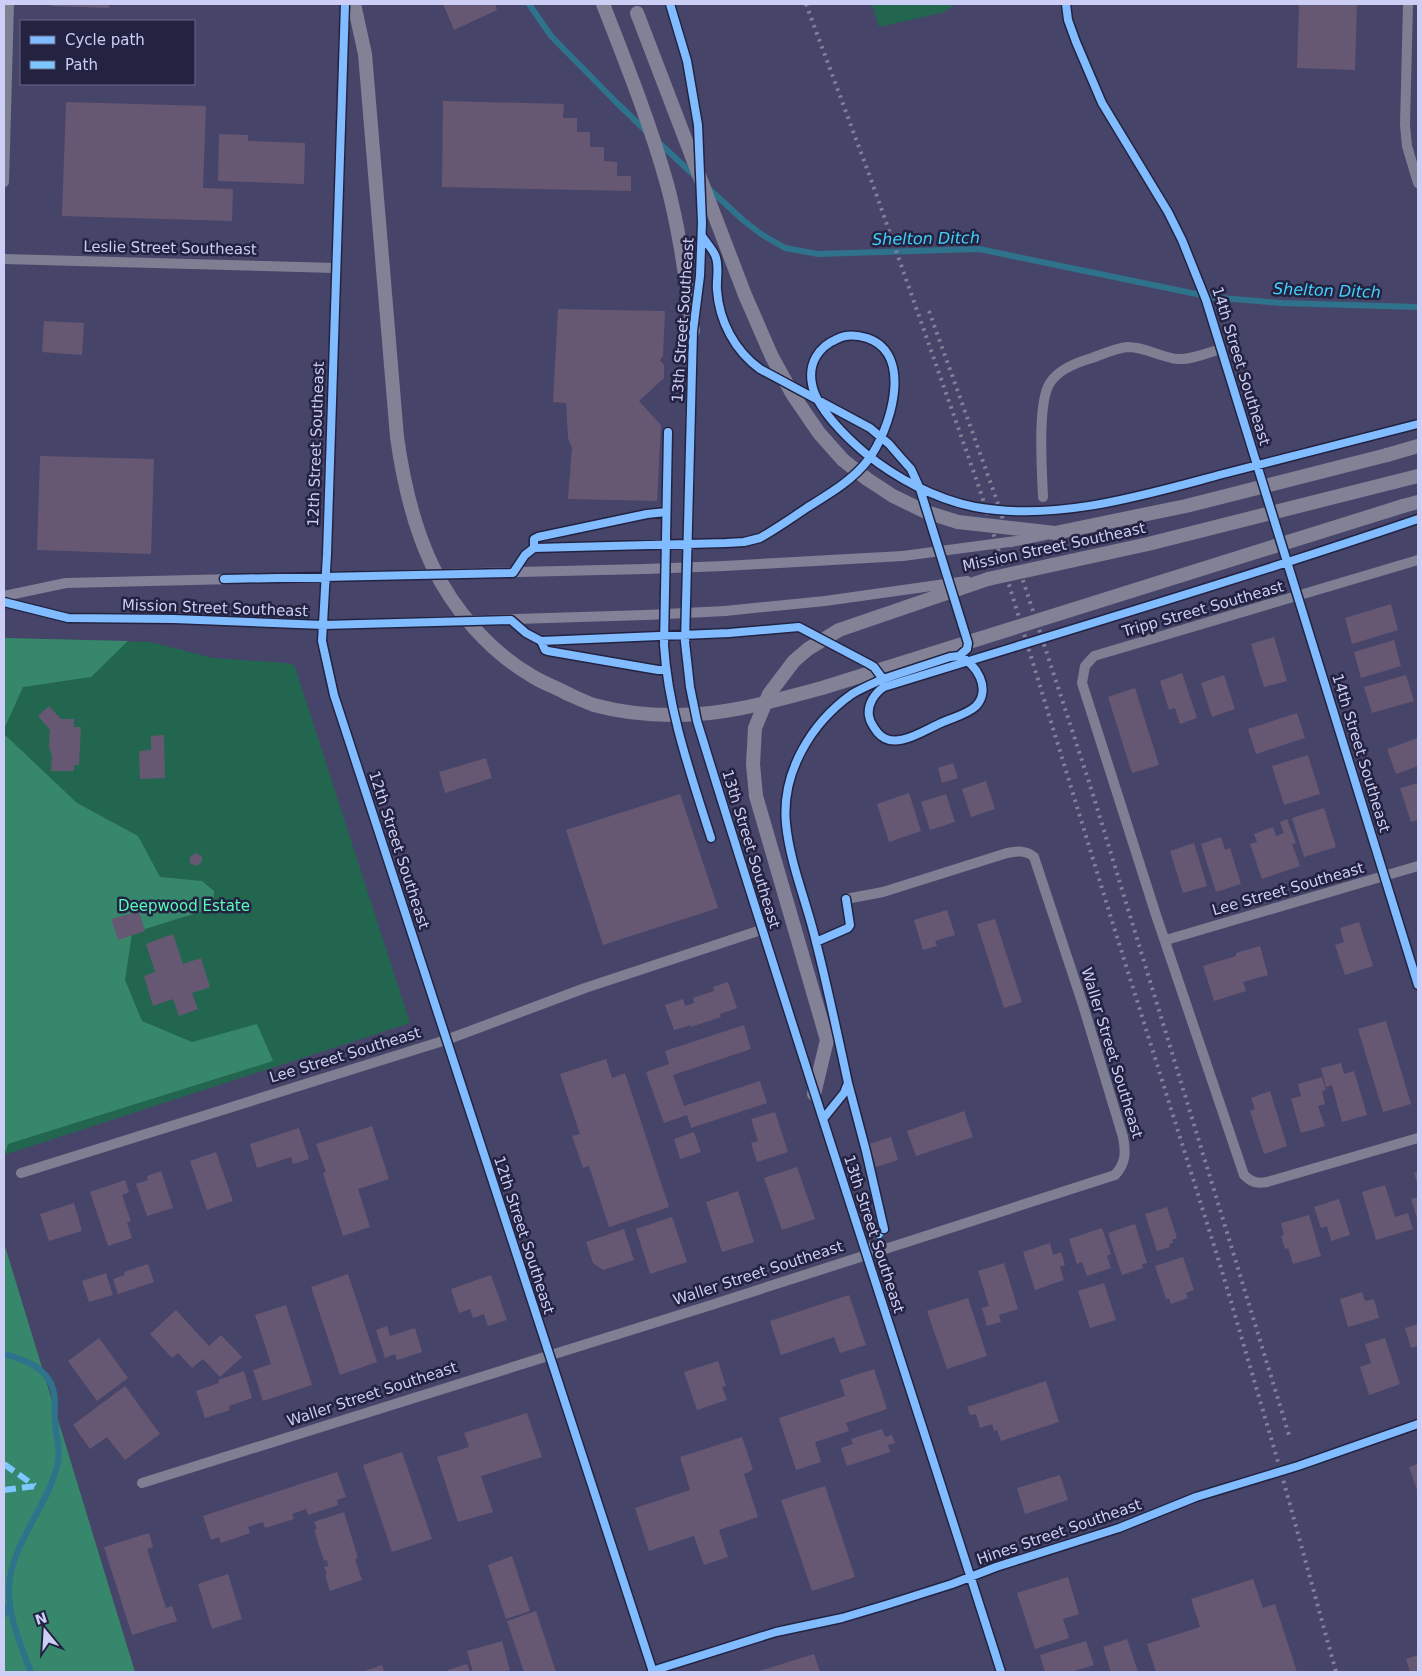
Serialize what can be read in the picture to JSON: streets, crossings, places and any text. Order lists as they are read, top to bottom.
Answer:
{
  "streets": {
    "highway": ["Mission Street Southeast"],
    "main road": ["13th Street Southeast", "12th Street Southeast"],
    "street": [
      "Leslie Street Southeast",
      "14th Street Southeast",
      "Tripp Street Southeast",
      "Lee Street Southeast",
      "Waller Street Southeast",
      "Hines Street Southeast"
    ]
  },
  "crossings": [
    ["Leslie Street Southeast", "12th Street Southeast"],
    ["13th Street Southeast", "Lee Street Southeast"],
    ["13th Street Southeast", "Waller Street Southeast"],
    ["13th Street Southeast", "Hines Street Southeast"],
    ["14th Street Southeast", "Tripp Street Southeast"],
    ["14th Street Southeast", "Lee Street Southeast"],
    ["12th Street Southeast", "Mission Street Southeast"],
    ["12th Street Southeast", "Lee Street Southeast"],
    ["12th Street Southeast", "Waller Street Southeast"],
    ["12th Street Southeast", "Hines Street Southeast"],
    ["Tripp Street Southeast", "Lee Street Southeast"]
  ],
  "water": ["Shelton Ditch"],
  "parks": ["Deepwood Estate"],
  "legend": ["Cycle path", "Path"],
  "north": "top"
}
